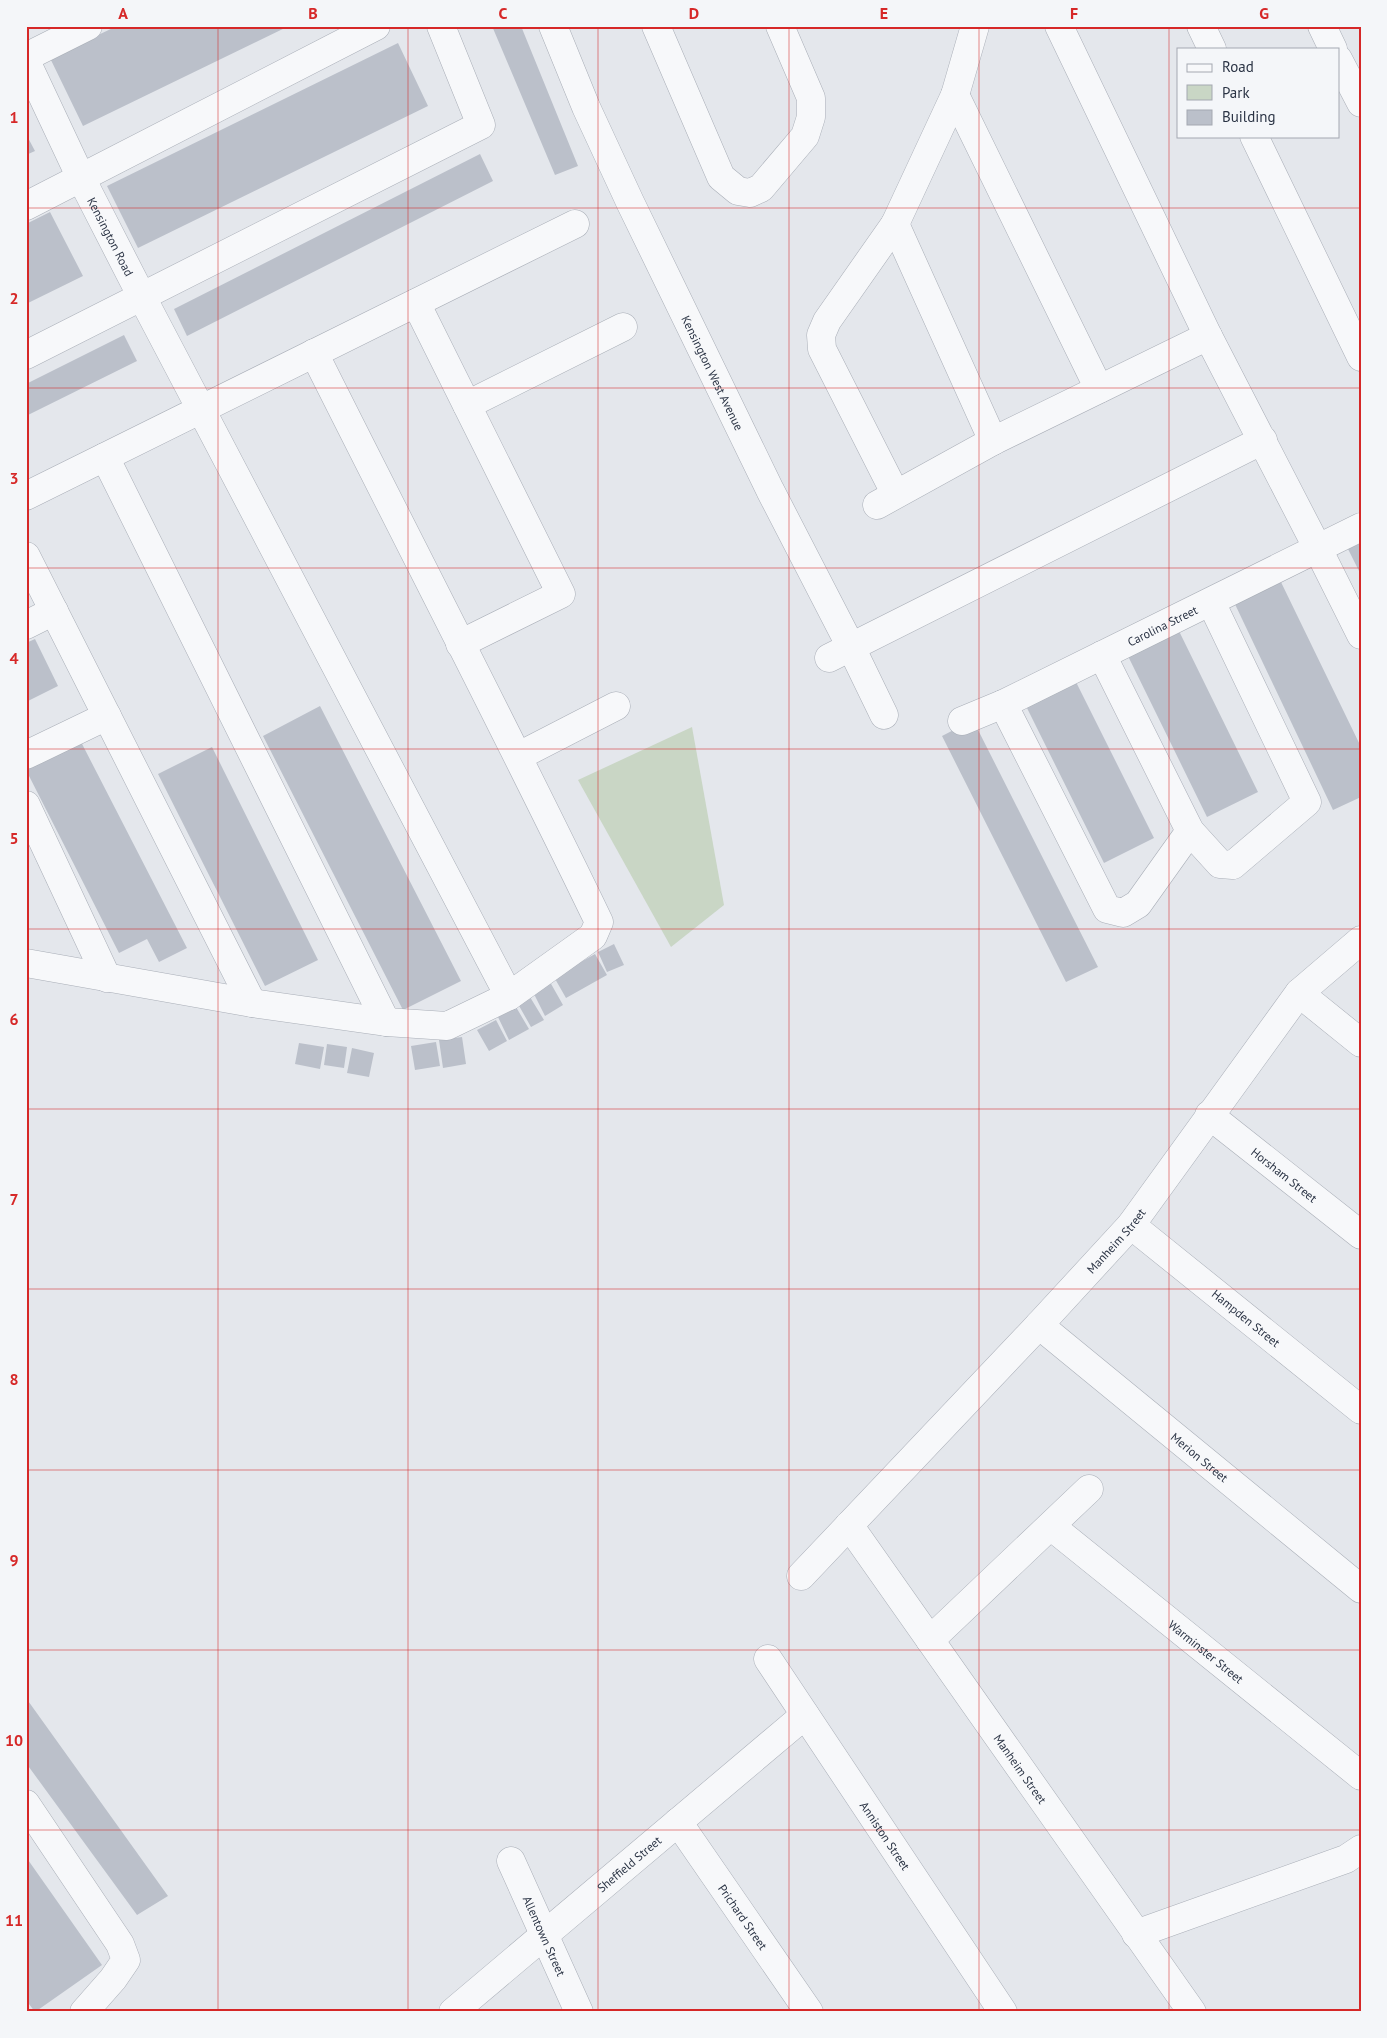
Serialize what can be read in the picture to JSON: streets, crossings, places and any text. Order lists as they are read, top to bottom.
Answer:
{
  "streets": {
    "street": [
      "Kensington Road",
      "Kensington West Avenue",
      "Carolina Street",
      "Horsham Street",
      "Manheim Street",
      "Hampden Street",
      "Merion Street",
      "Warminster Street",
      "Anniston Street",
      "Sheffield Street",
      "Prichard Street",
      "Allentown Street"
    ]
  },
  "crossings": [
    ["Horsham Street", "Manheim Street"],
    ["Manheim Street", "Hampden Street"],
    ["Manheim Street", "Merion Street"],
    ["Anniston Street", "Sheffield Street"],
    ["Sheffield Street", "Prichard Street"],
    ["Sheffield Street", "Allentown Street"]
  ],
  "legend": ["Road", "Park", "Building"],
  "grid": {
    "columns": [
      "A",
      "B",
      "C",
      "D",
      "E",
      "F",
      "G"
    ],
    "rows": [
      "1",
      "2",
      "3",
      "4",
      "5",
      "6",
      "7",
      "8",
      "9",
      "10",
      "11"
    ]
  }
}
